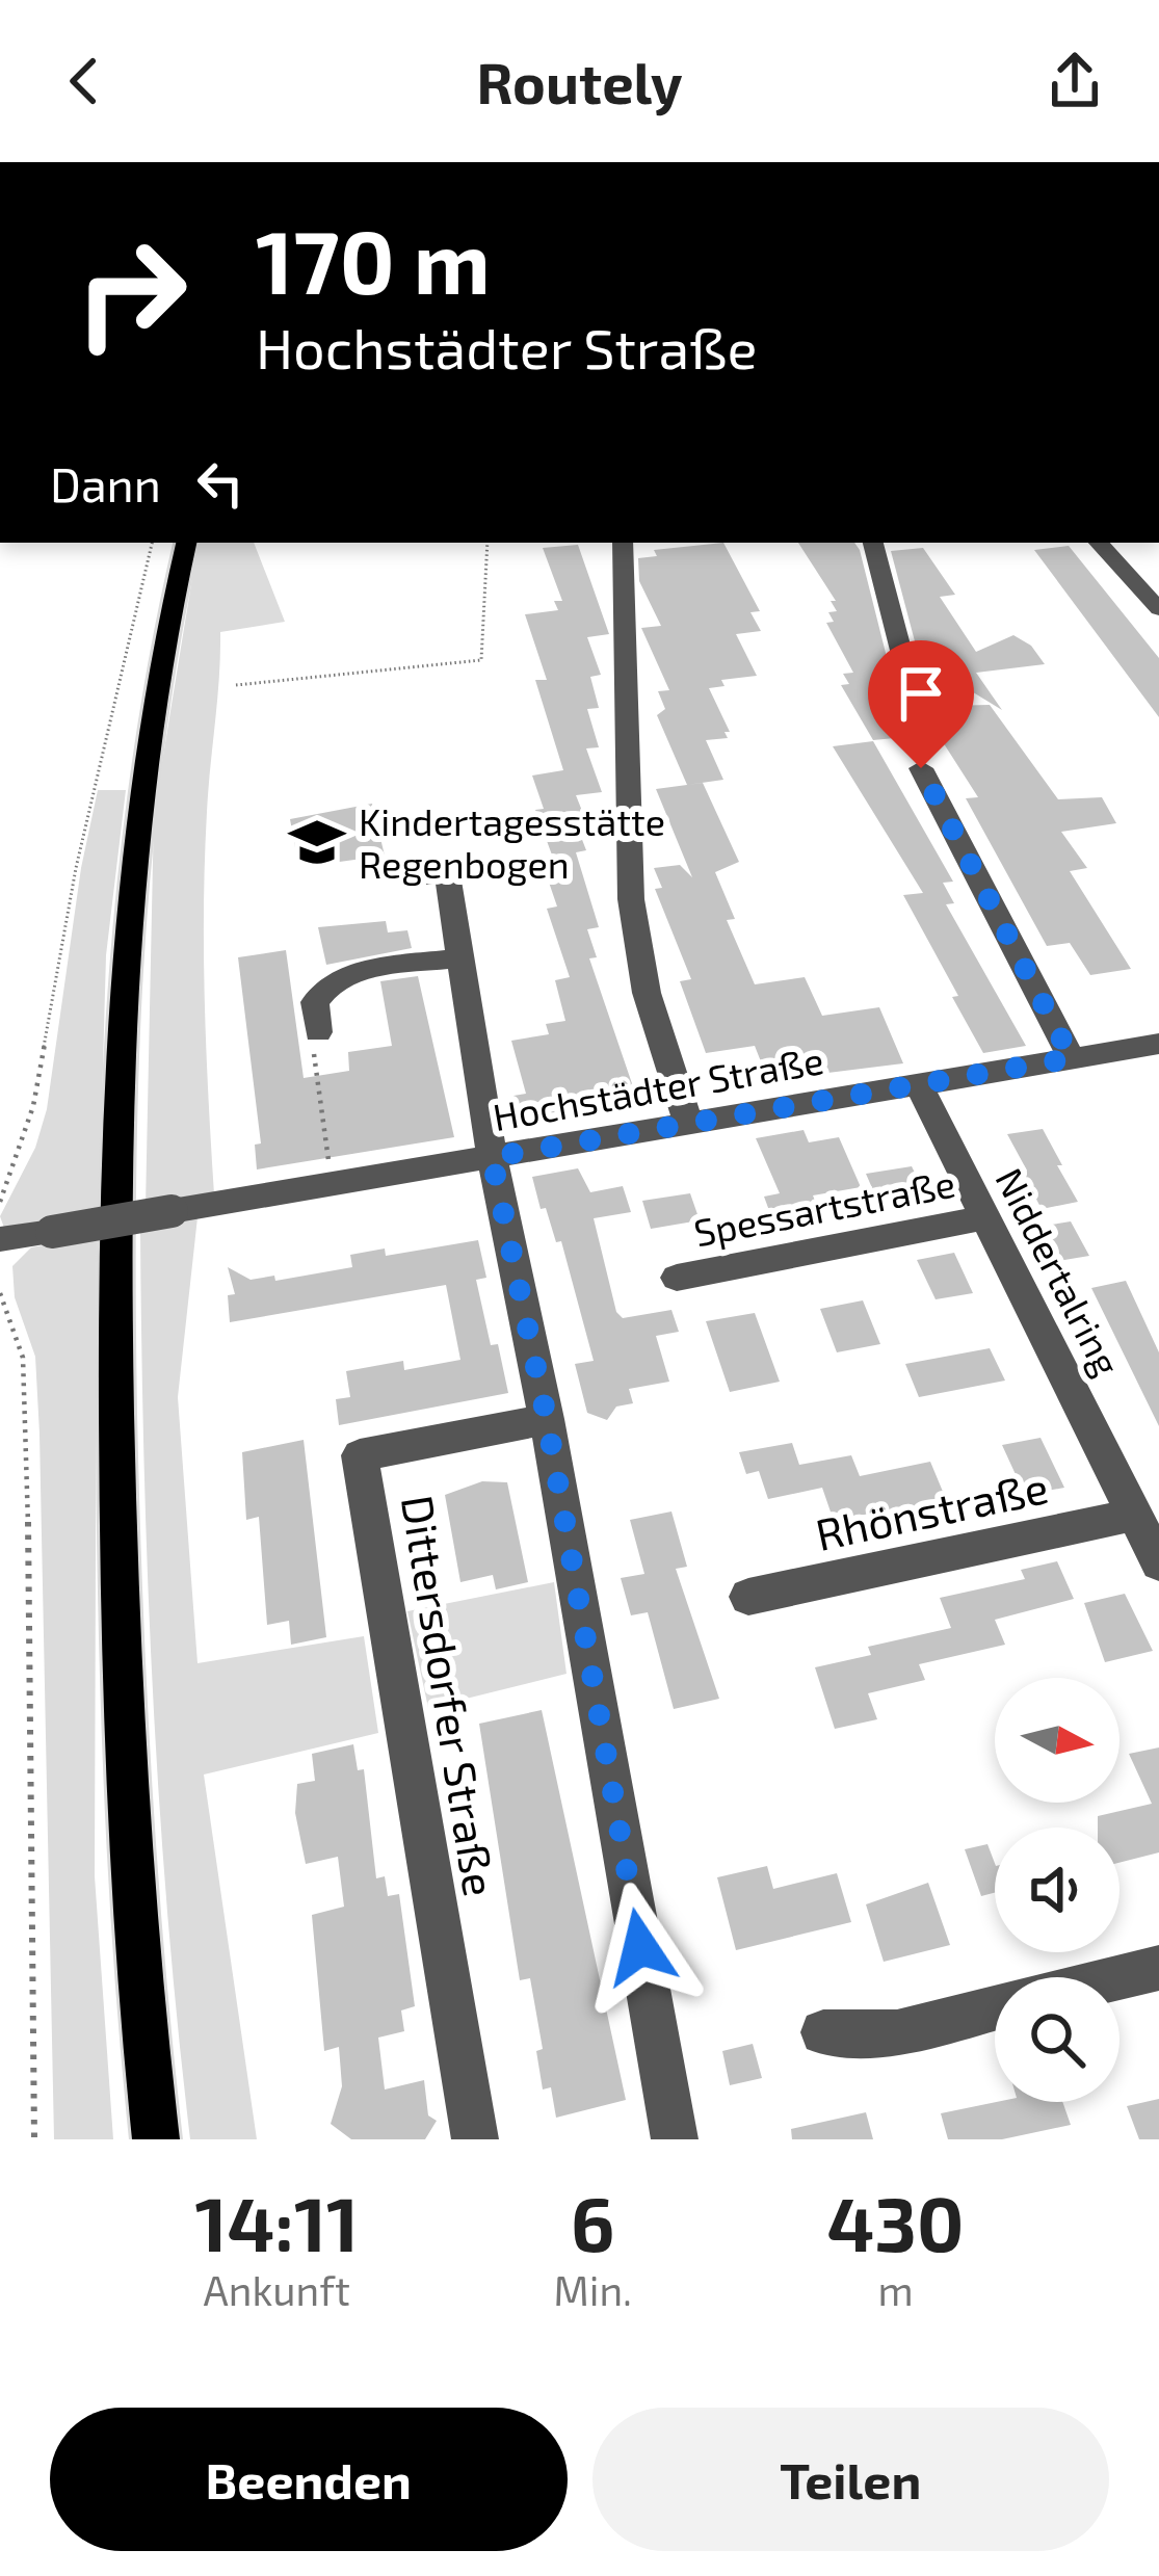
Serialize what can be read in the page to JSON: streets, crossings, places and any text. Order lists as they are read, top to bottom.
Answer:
{
  "streets": {
    "street": [
      "Hochstädter Straße",
      "Spessartstraße",
      "Niddertalring",
      "Rhönstraße",
      "Dittersdorfer Straße"
    ]
  },
  "crossings": [
    ["Hochstädter Straße", "Niddertalring"],
    ["Spessartstraße", "Niddertalring"],
    ["Niddertalring", "Rhönstraße"]
  ],
  "places": {
    "school or university": ["Kindertagesstätte Regenbogen"]
  },
  "north": "right",
  "page": {
    "header": "Routely",
    "turn": ["170 m", "Hochstädter Straße"],
    "then": "Dann",
    "eta": [
      "14:11",
      "Ankunft",
      "6",
      "Min.",
      "430",
      "m"
    ],
    "buttons": ["Beenden", "Teilen"]
  }
}
